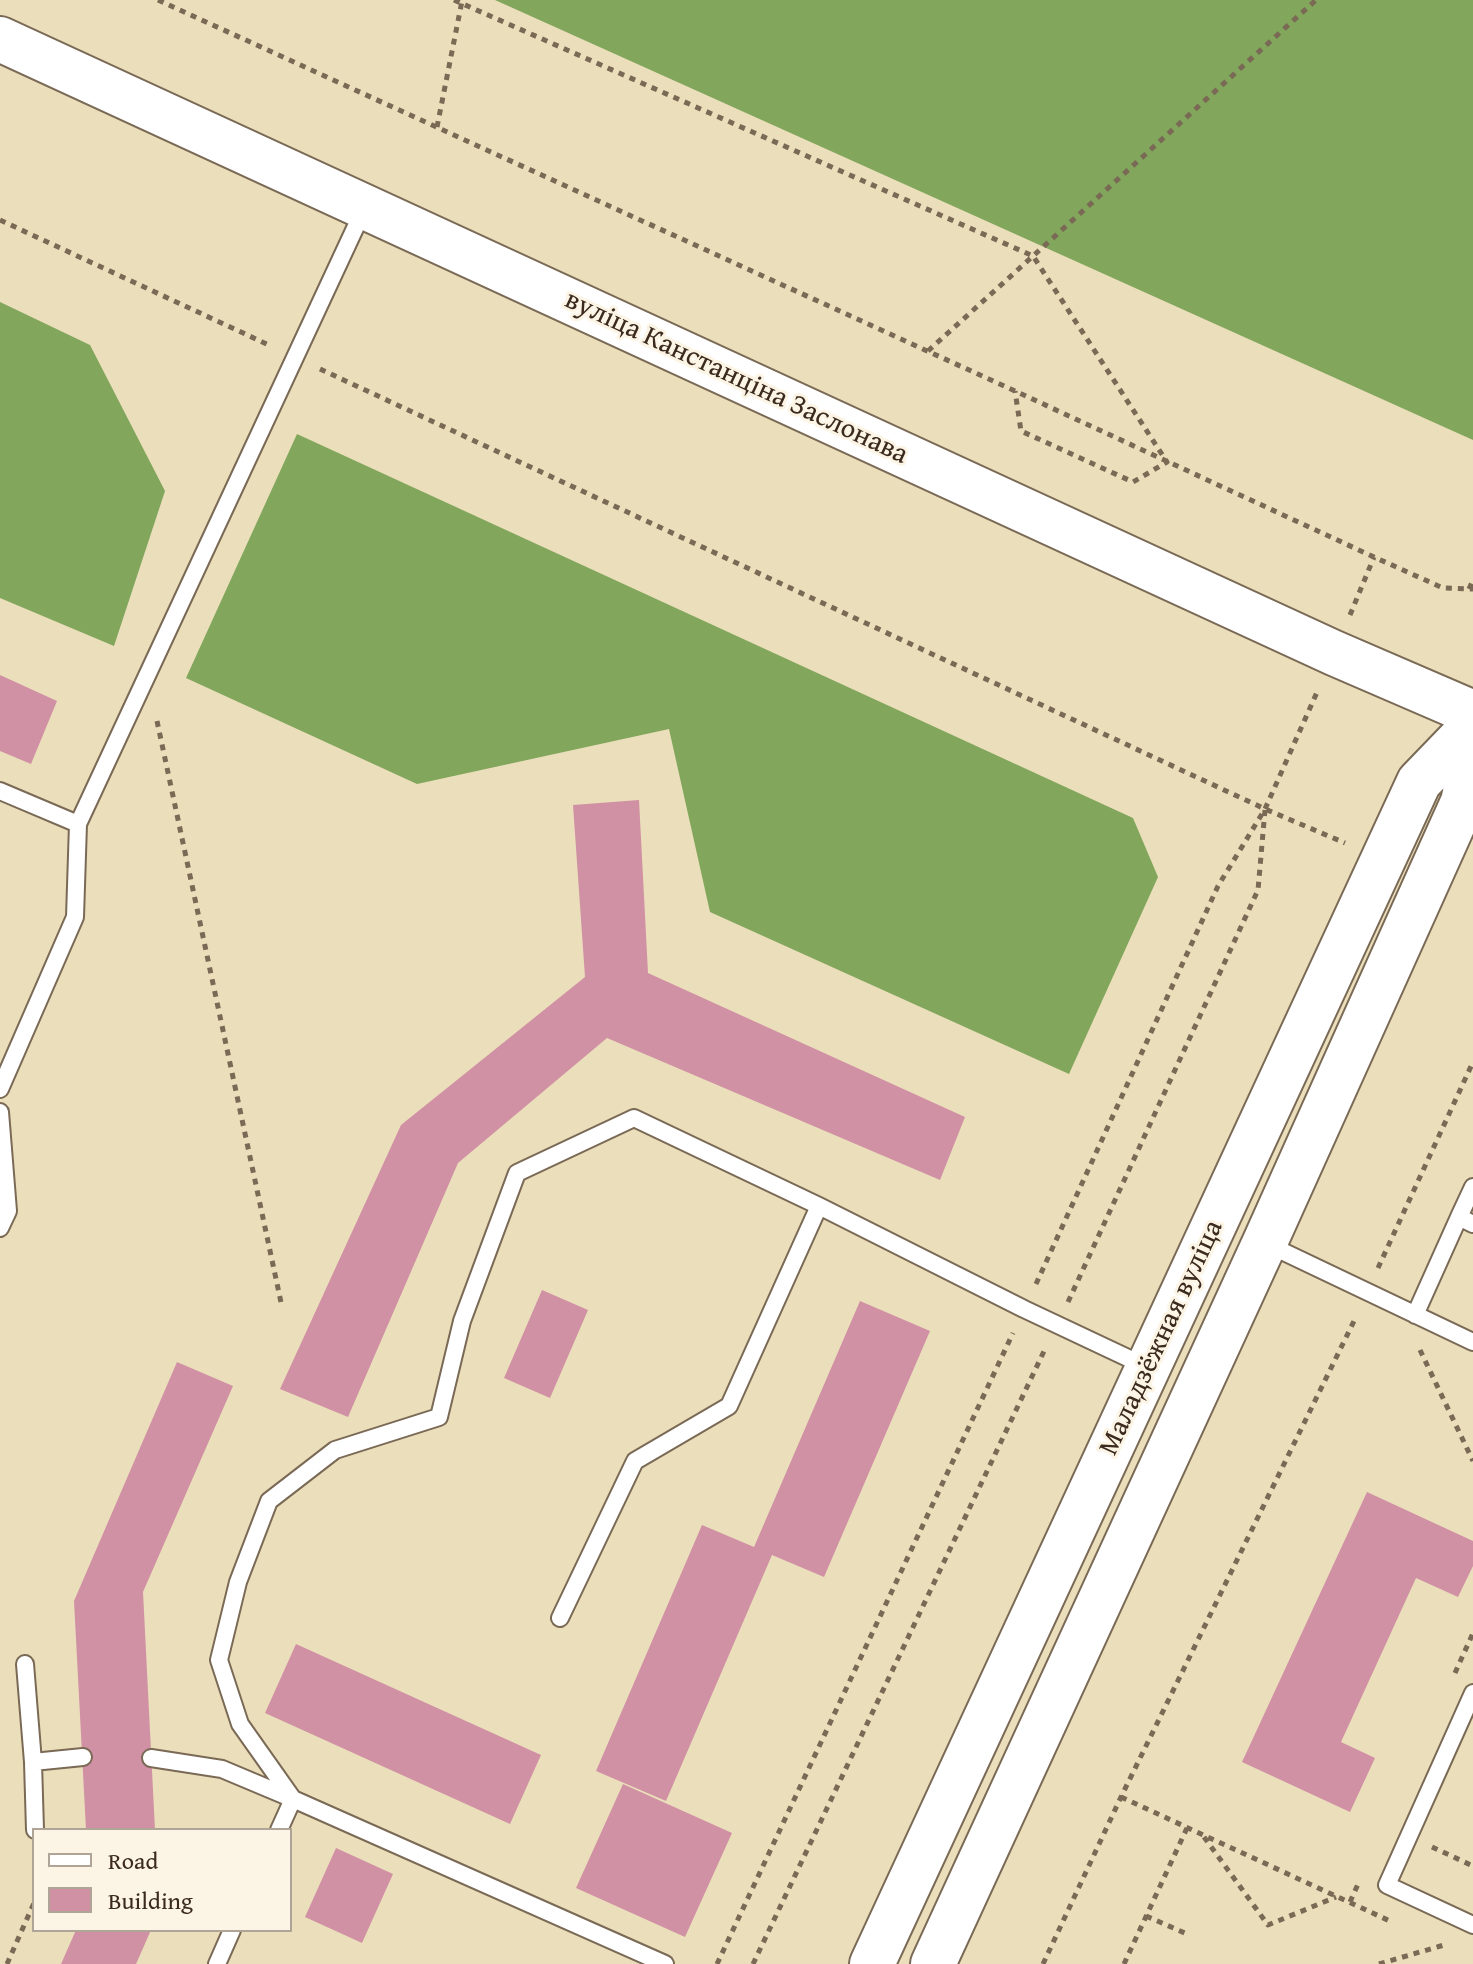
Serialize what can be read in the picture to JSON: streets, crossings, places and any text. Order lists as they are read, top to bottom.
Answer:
{
  "streets": {
    "main road": ["вуліца Канстанціна Заслонава", "Маладзёжная вуліца"]
  },
  "legend": ["Road", "Building"]
}
